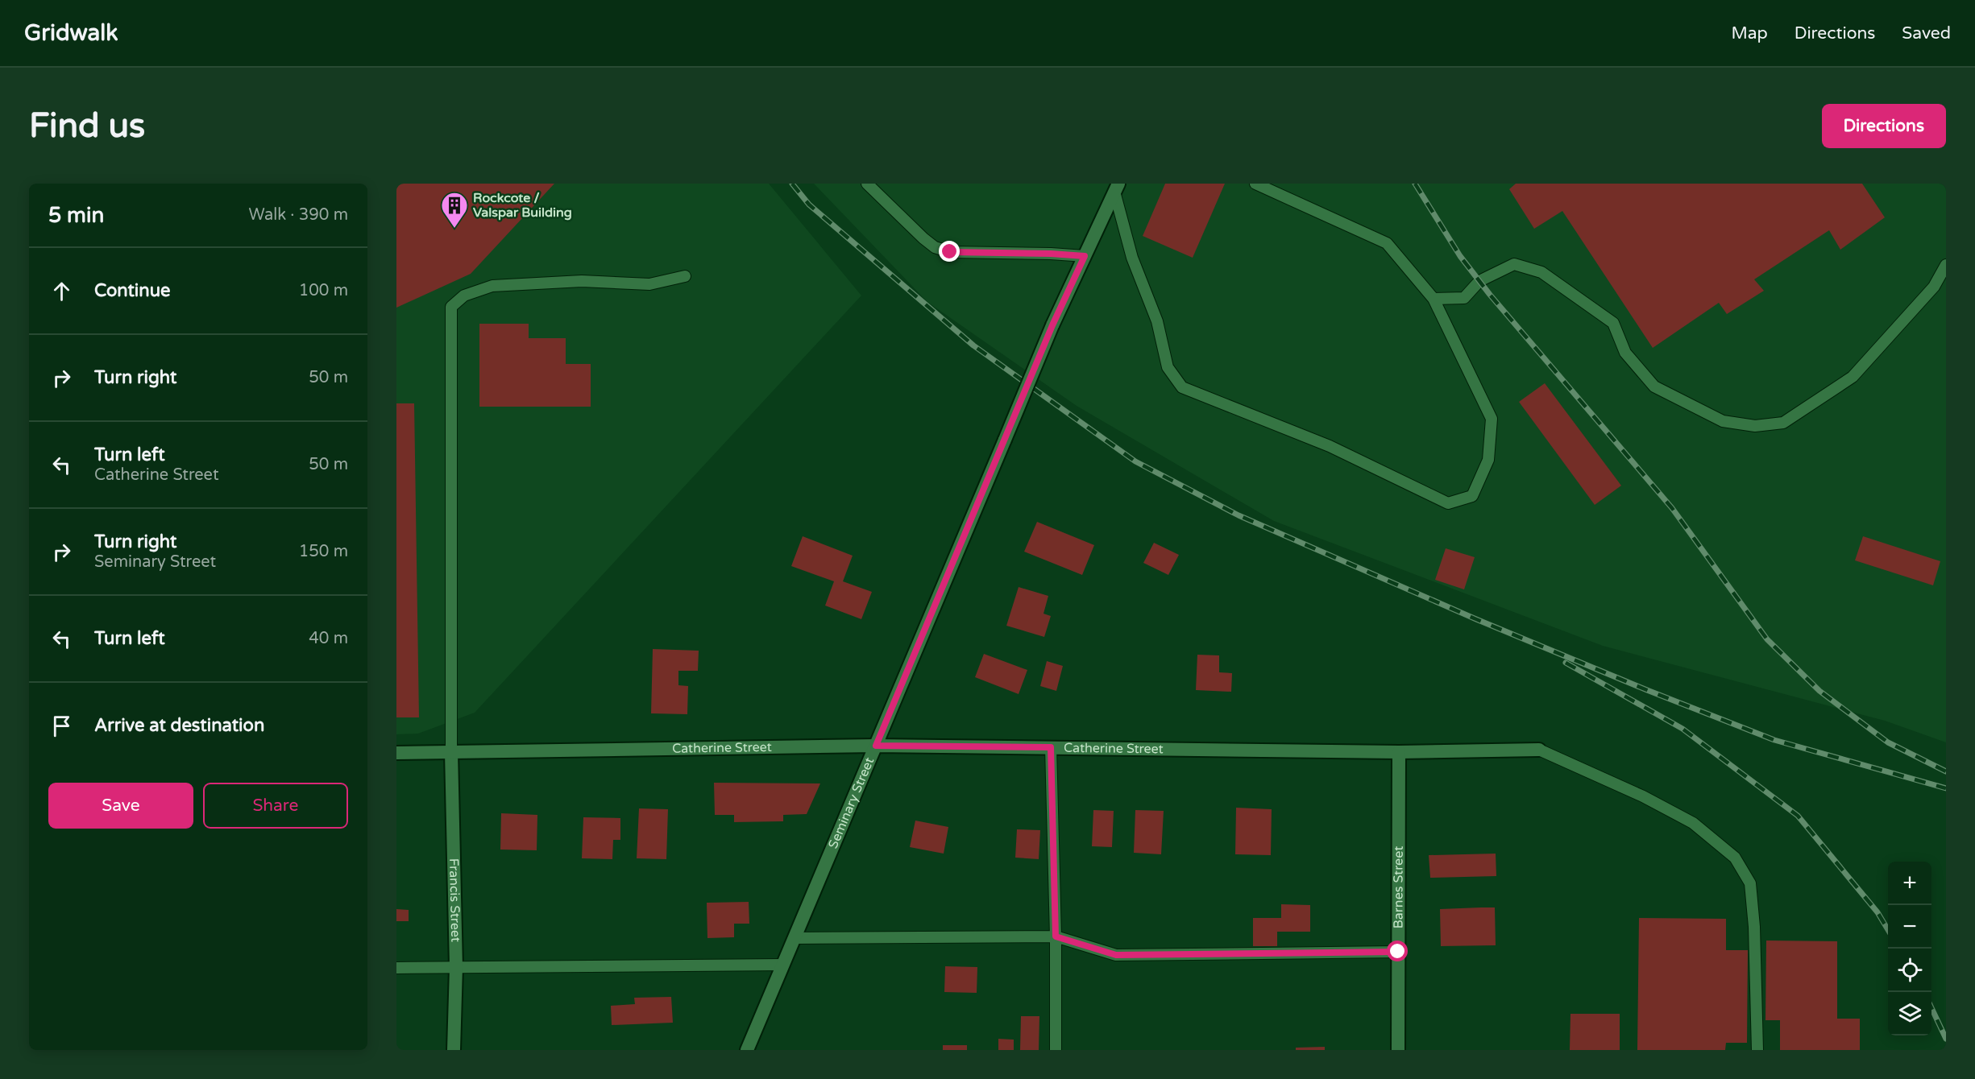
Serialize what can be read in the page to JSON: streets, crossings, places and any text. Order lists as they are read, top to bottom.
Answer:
{
  "streets": {
    "street": [
      "Catherine Street",
      "Seminary Street",
      "Barnes Street",
      "Francis Street"
    ]
  },
  "crossings": [
    ["Catherine Street", "Seminary Street"],
    ["Catherine Street", "Barnes Street"],
    ["Catherine Street", "Francis Street"]
  ],
  "places": {
    "building": ["Rockcote / Valspar Building"]
  },
  "page": {
    "header": "Gridwalk",
    "nav": ["Map", "Directions", "Saved"],
    "buttons": [
      "Directions",
      ["Save", "Share"]
    ],
    "title": "Find us",
    "heading": ["5 min", "Walk · 390 m"],
    "list": [
      ["Continue", "100 m"],
      ["Turn right", "50 m"],
      ["Turn left", "Catherine Street", "50 m"],
      ["Turn right", "Seminary Street", "150 m"],
      ["Turn left", "40 m"],
      "Arrive at destination"
    ],
    "map_buttons": ["+", "−"]
  }
}
